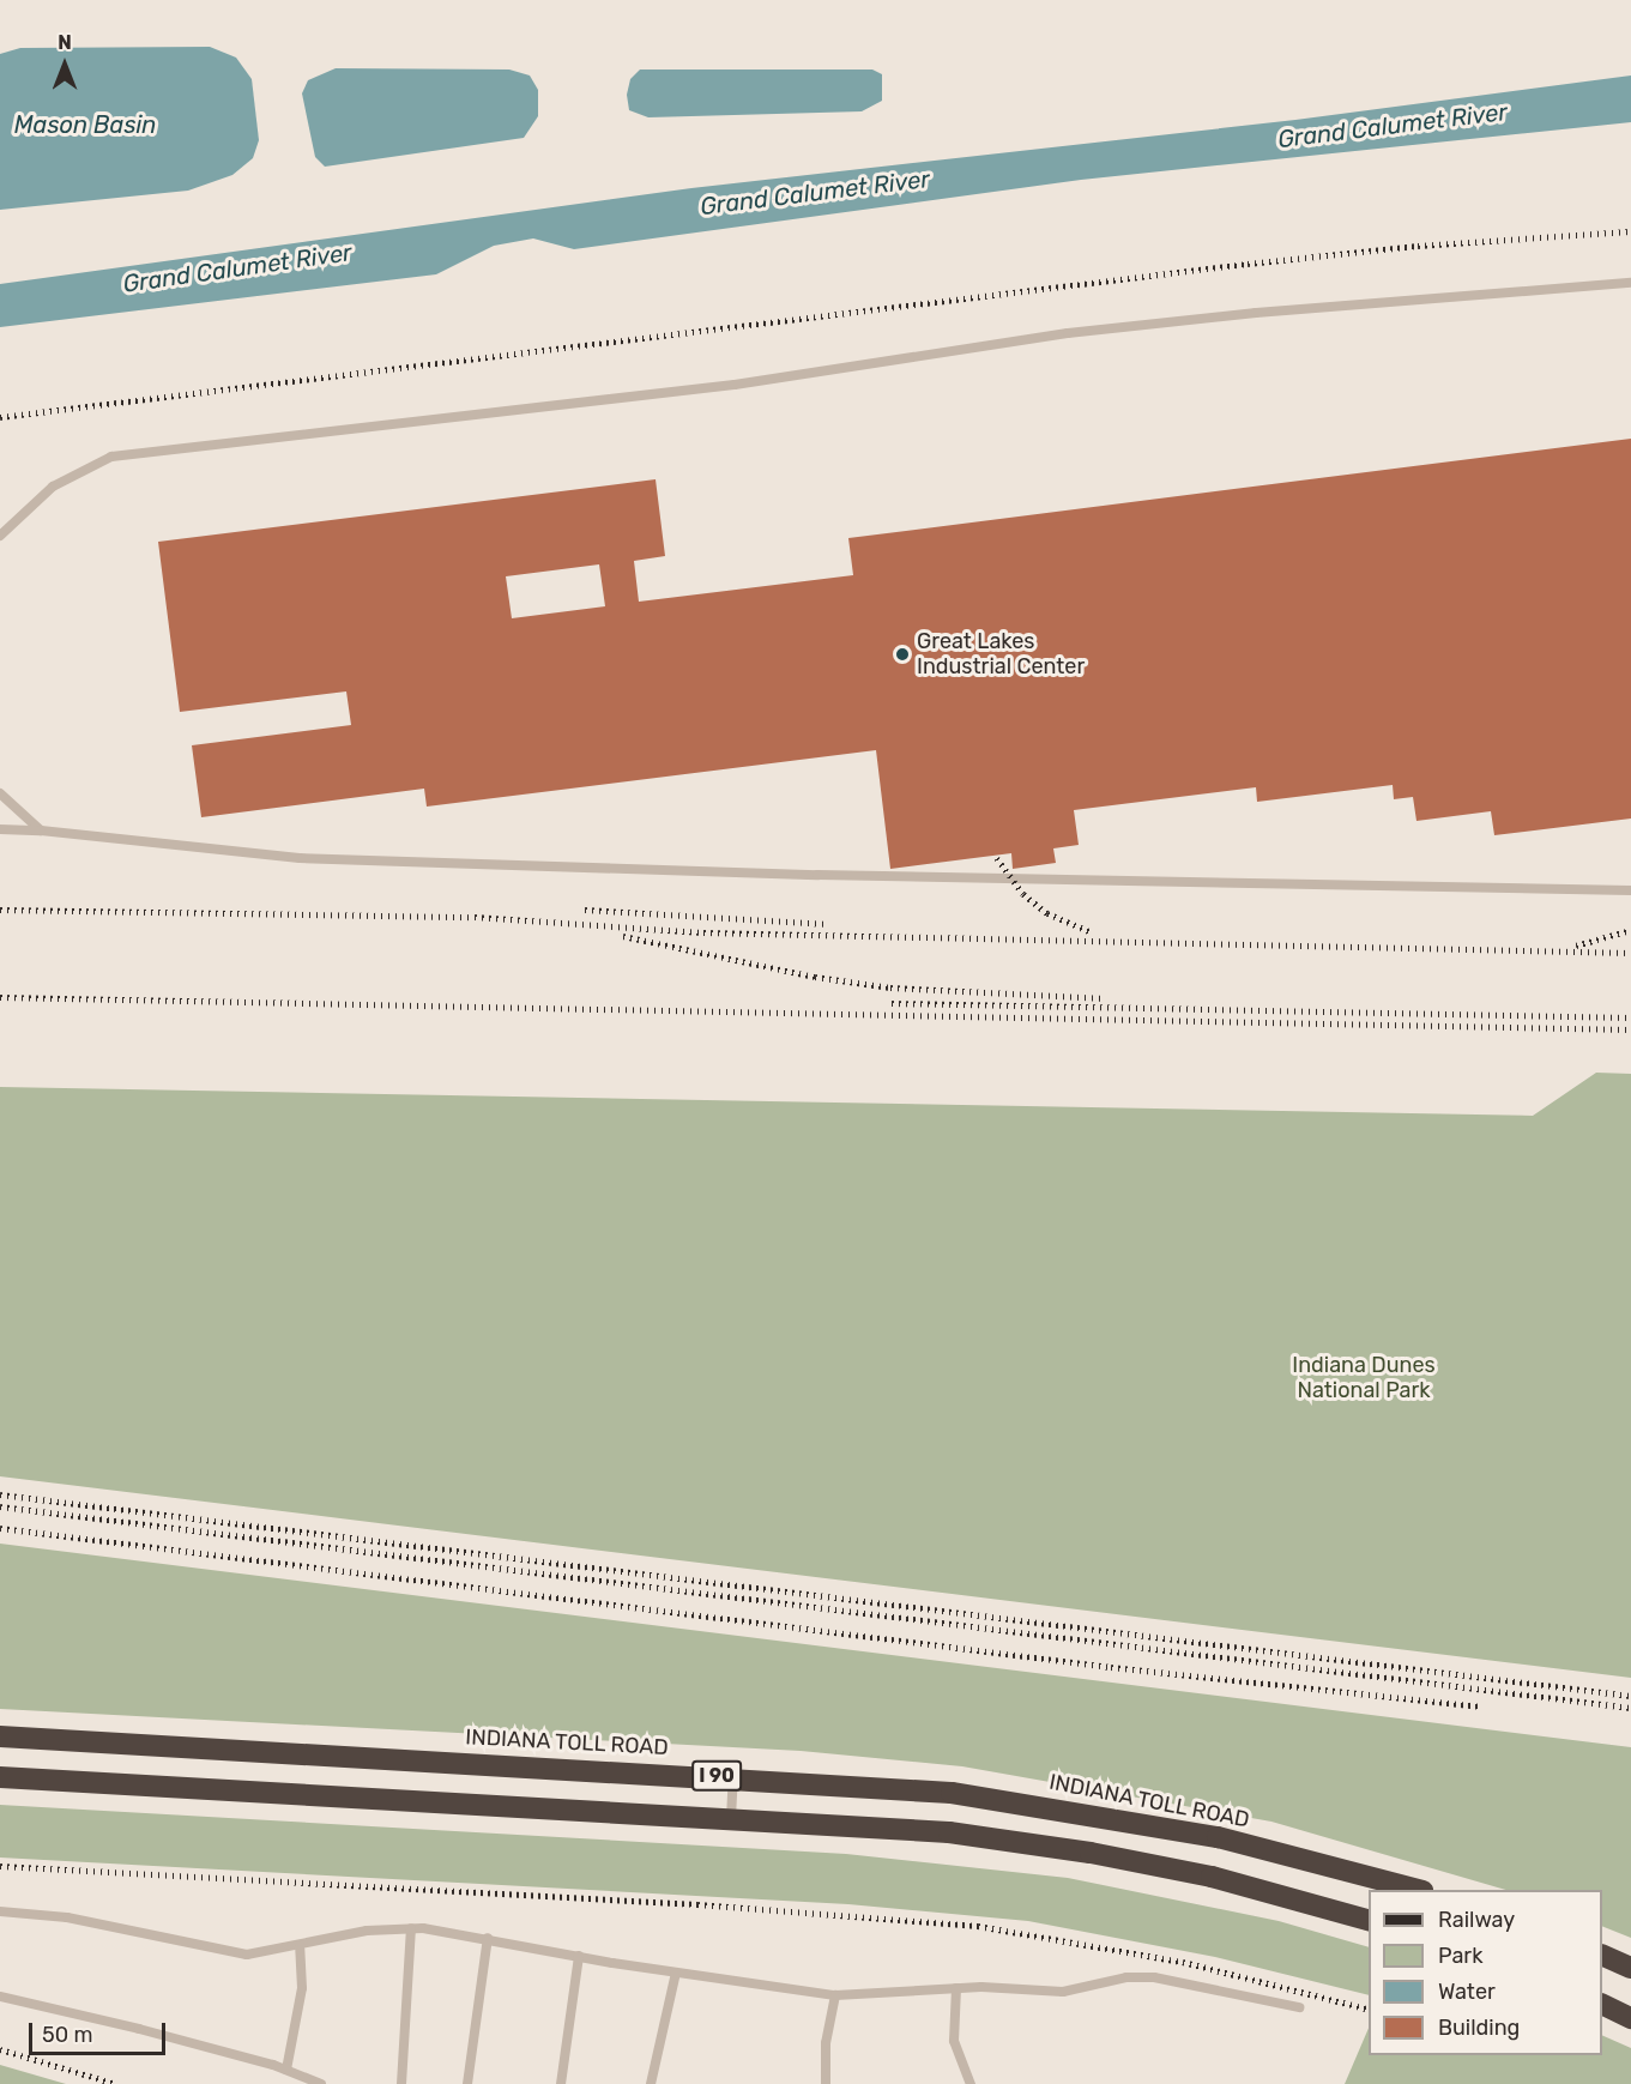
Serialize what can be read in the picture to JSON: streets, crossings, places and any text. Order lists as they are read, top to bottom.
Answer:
{
  "streets": {
    "highway": ["INDIANA TOLL ROAD", "I 90"]
  },
  "water": ["Mason Basin", "Grand Calumet River"],
  "parks": ["Indiana Dunes National Park"],
  "places": ["Great Lakes Industrial Center"],
  "legend": [
    "Railway",
    "Park",
    "Water",
    "Building"
  ],
  "scale_bar": "50 m",
  "north": "top"
}
